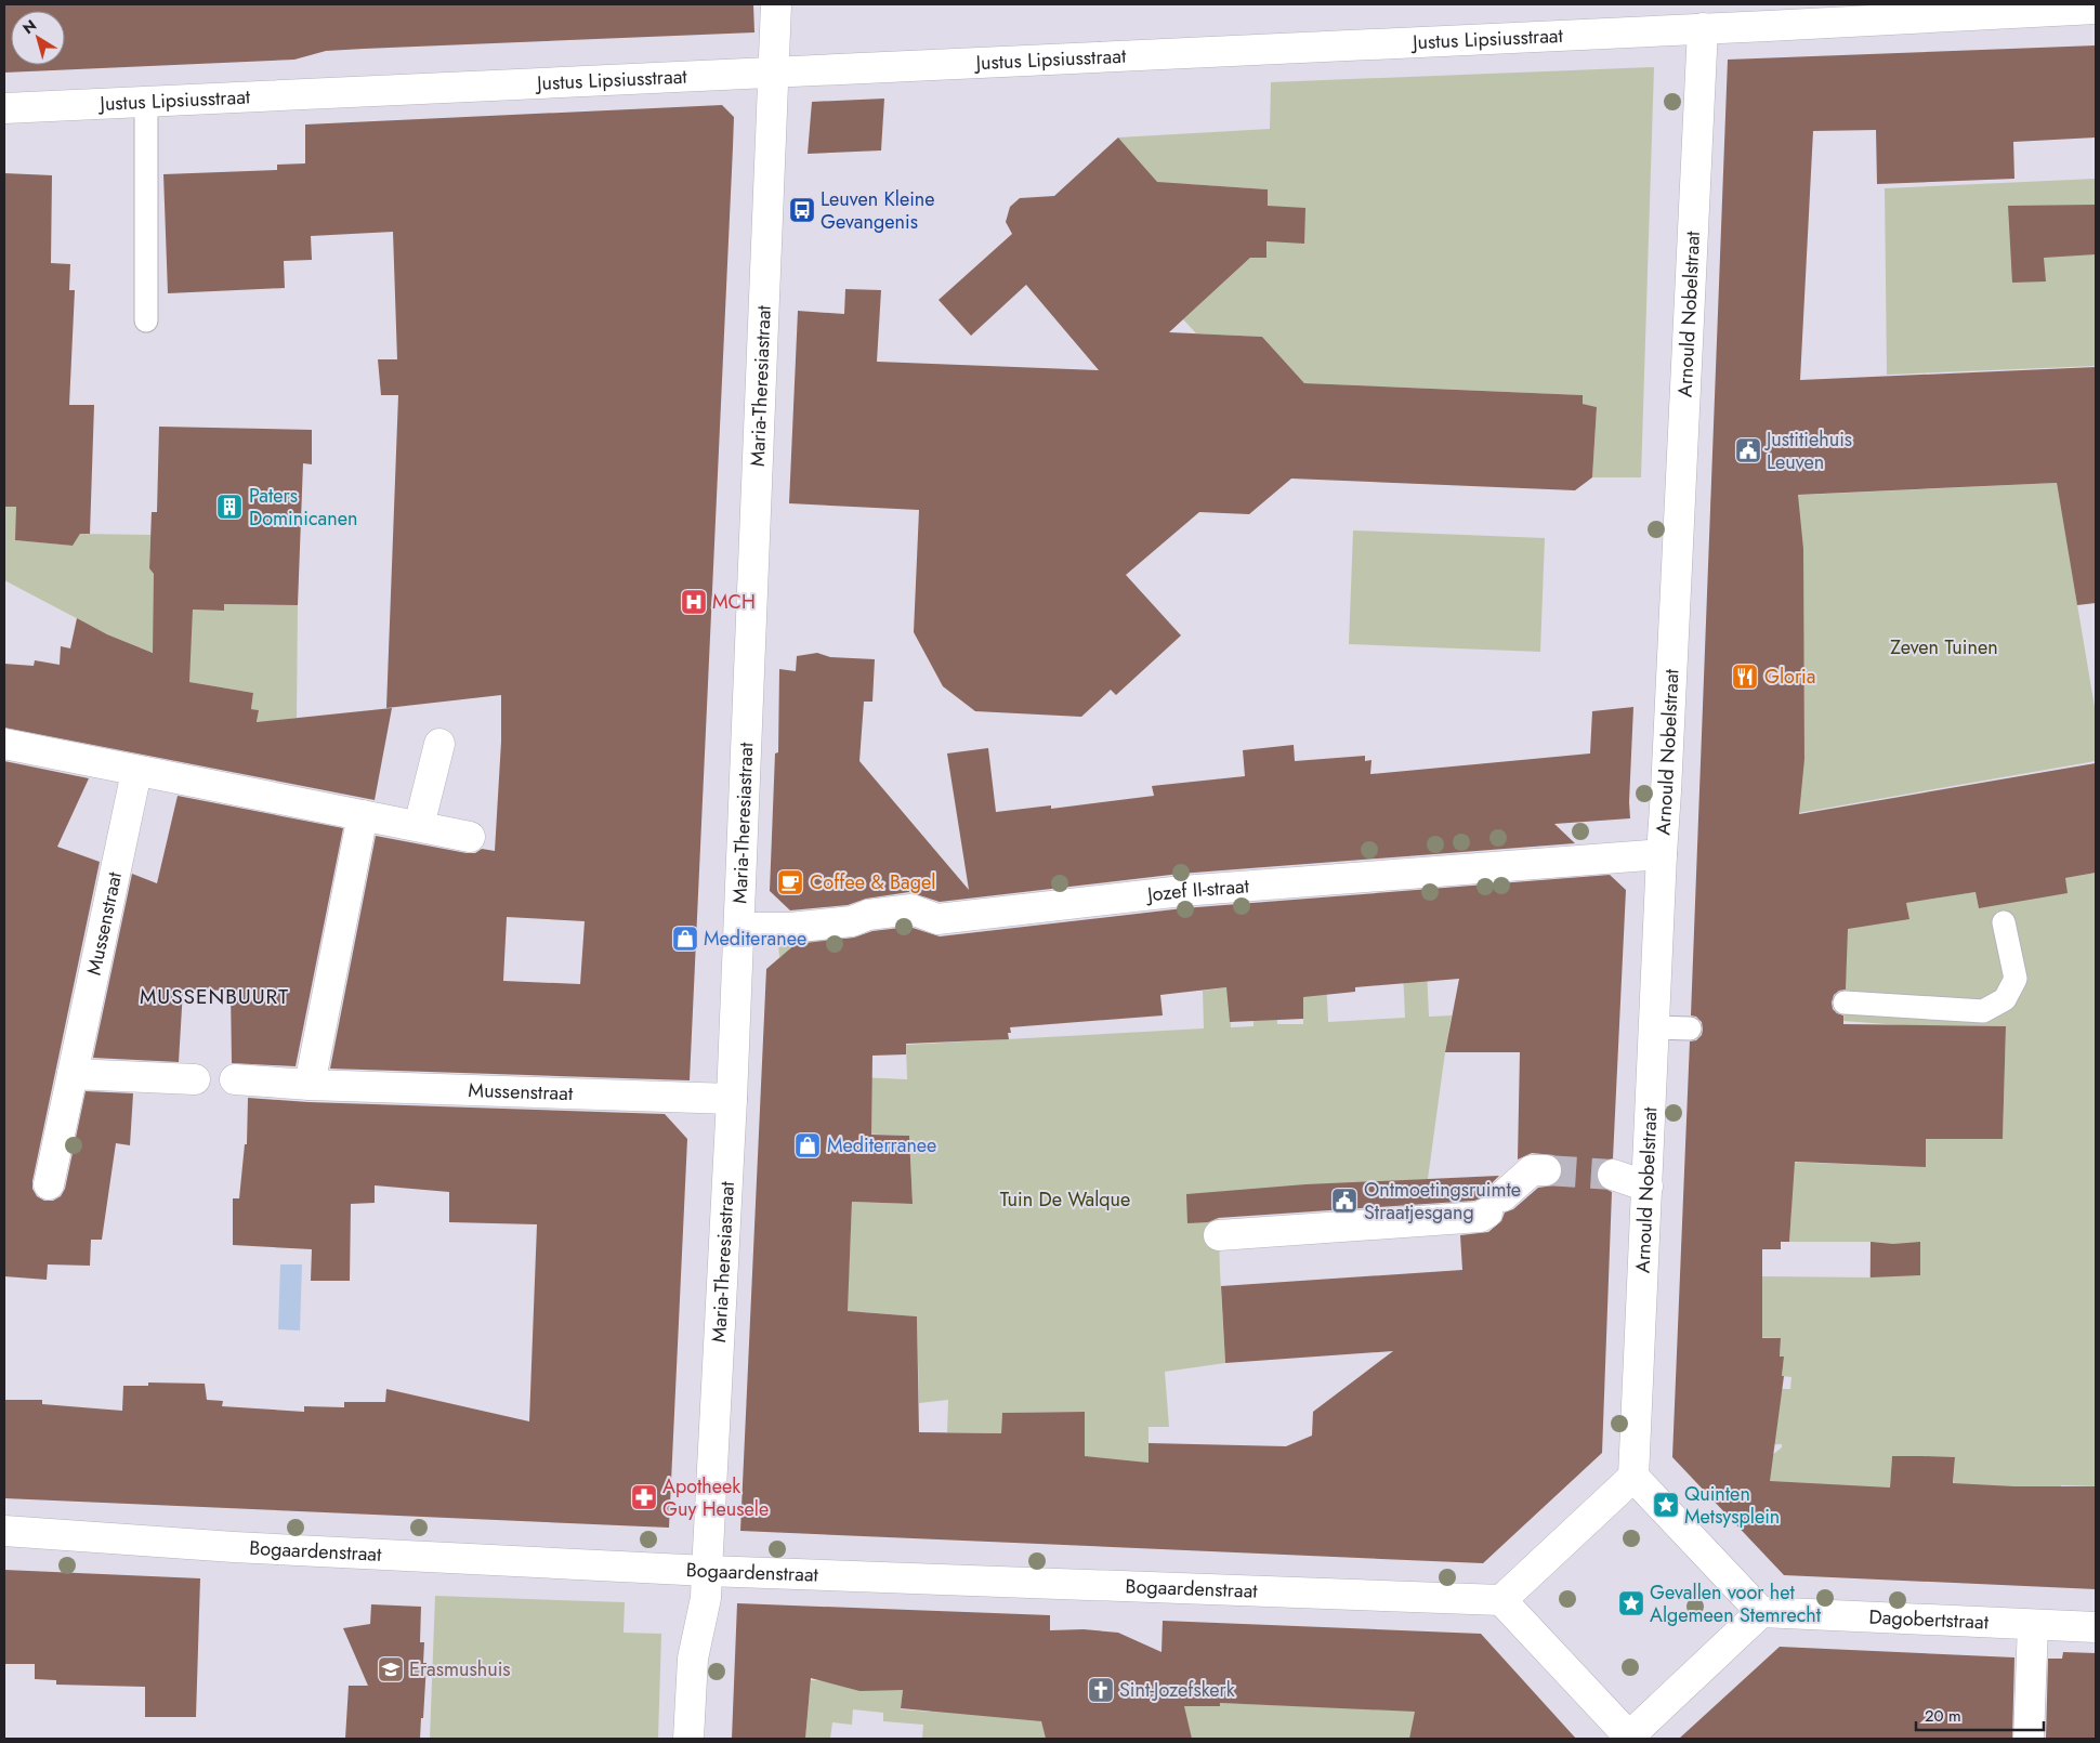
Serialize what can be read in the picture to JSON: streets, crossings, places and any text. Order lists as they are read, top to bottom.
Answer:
{
  "streets": {
    "street": [
      "Justus Lipsiusstraat",
      "Arnould Nobelstraat",
      "Maria-Theresiastraat",
      "Jozef II-straat",
      "Mussenstraat",
      "Bogaardenstraat",
      "Dagobertstraat"
    ]
  },
  "crossings": [
    ["Justus Lipsiusstraat", "Arnould Nobelstraat"],
    ["Justus Lipsiusstraat", "Maria-Theresiastraat"],
    ["Arnould Nobelstraat", "Jozef II-straat"],
    ["Maria-Theresiastraat", "Jozef II-straat"],
    ["Maria-Theresiastraat", "Mussenstraat"],
    ["Maria-Theresiastraat", "Bogaardenstraat"]
  ],
  "districts": ["MUSSENBUURT"],
  "parks": ["Zeven Tuinen", "Tuin De Walque"],
  "places": {
    "bus stop": ["Leuven Kleine Gevangenis"],
    "public building": ["Justitiehuis Leuven", "Ontmoetingsruimte Straatjesgang"],
    "building": ["Paters Dominicanen"],
    "hospital": ["MCH"],
    "restaurant": ["Gloria"],
    "cafe": ["Coffee & Bagel"],
    "shop": ["Mediteranee", "Mediterranee"],
    "pharmacy": ["Apotheek Guy Heusele"],
    "place": ["Quinten Metsysplein", "Gevallen voor het Algemeen Stemrecht"],
    "school or university": ["Erasmushuis"],
    "church": ["Sint-Jozefskerk"]
  },
  "scale_bar": "20 m",
  "north": "top left"
}
